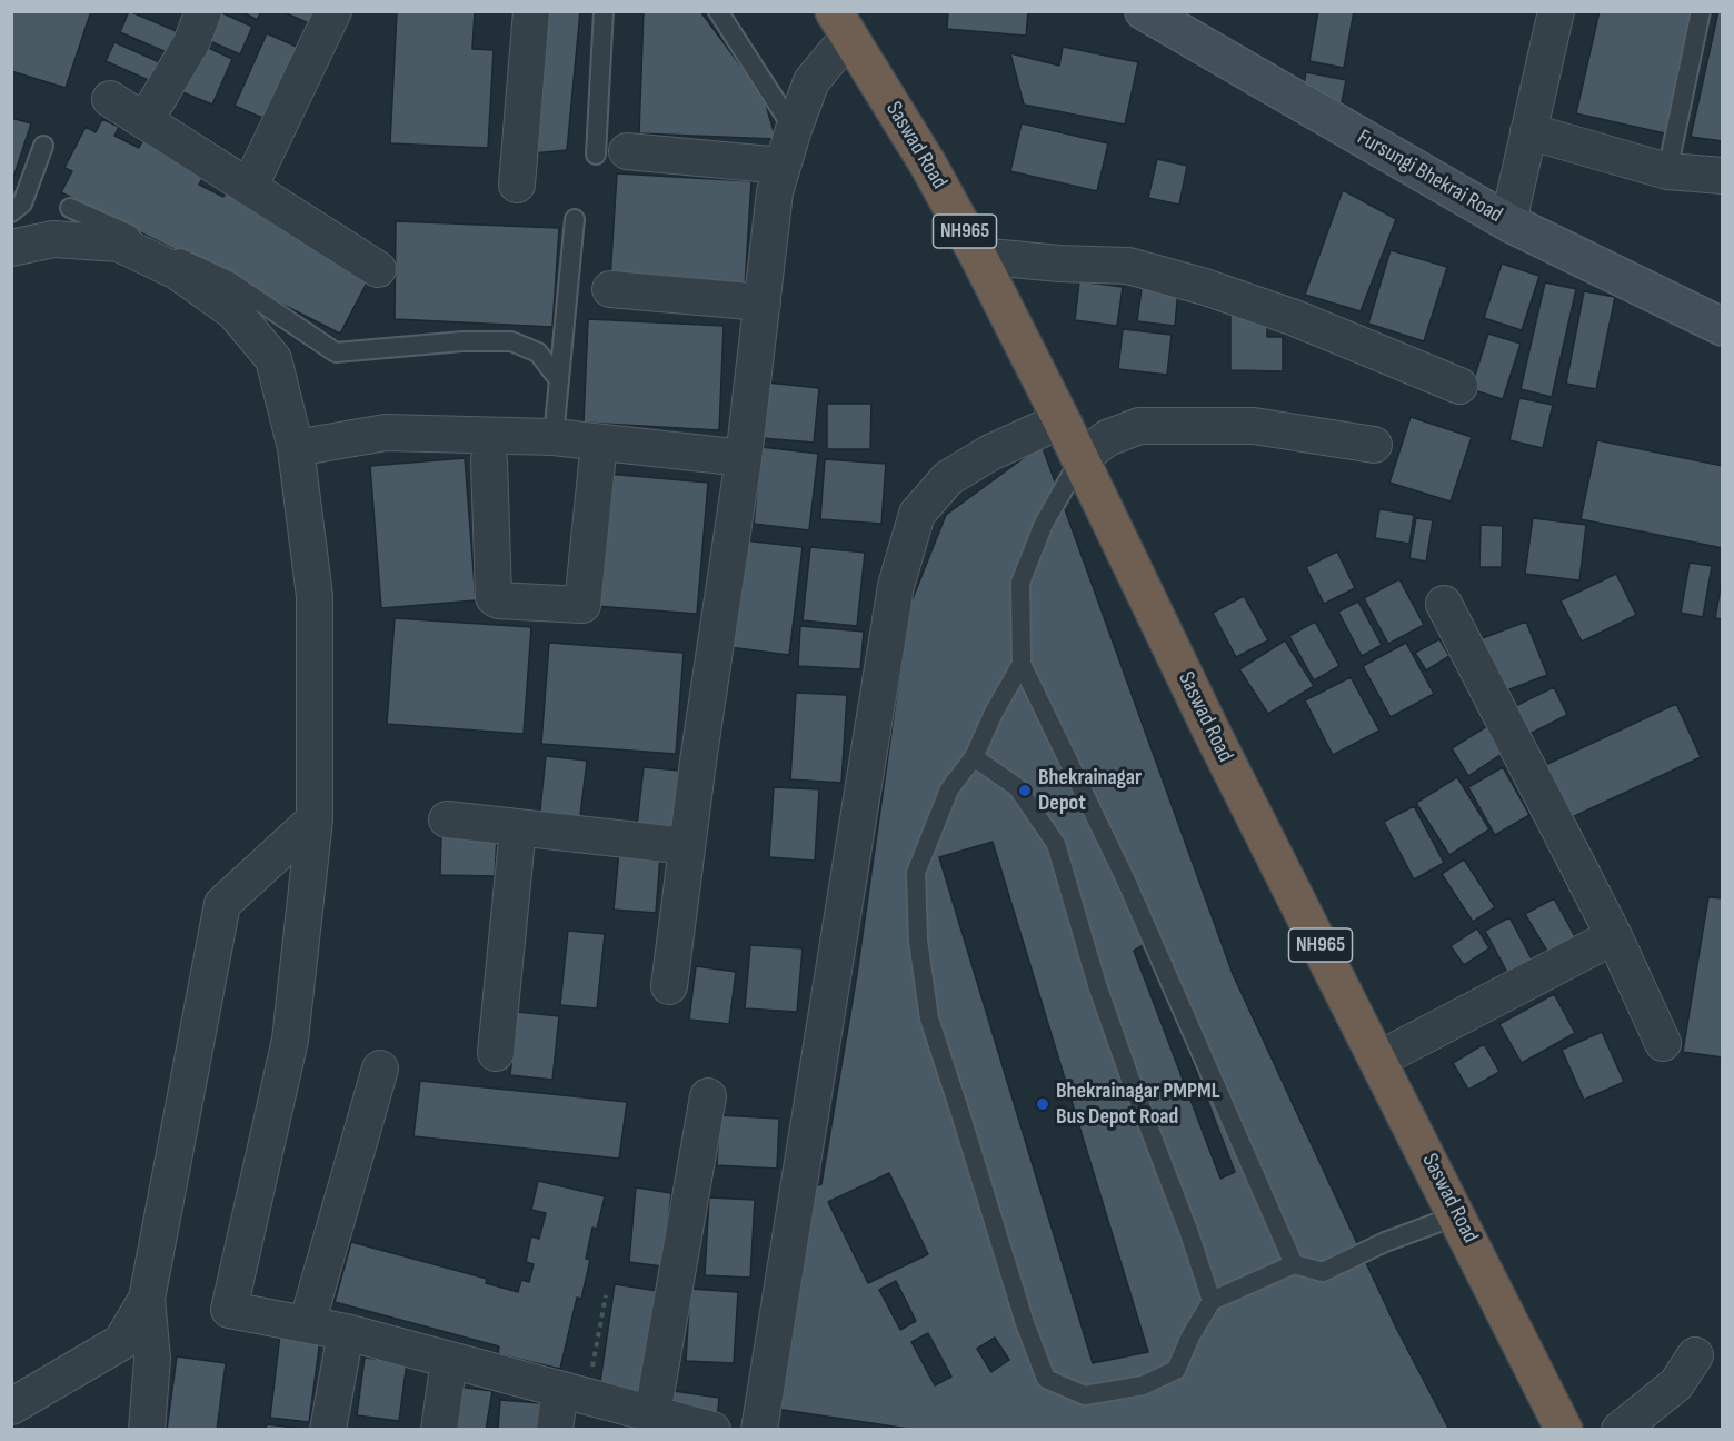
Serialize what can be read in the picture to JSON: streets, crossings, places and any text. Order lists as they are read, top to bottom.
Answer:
{
  "streets": {
    "highway": ["Saswad Road", "NH965"],
    "street": ["Fursungi Bhekrai Road"]
  },
  "places": ["Bhekrainagar Depot", "Bhekrainagar PMPML Bus Depot Road"]
}
